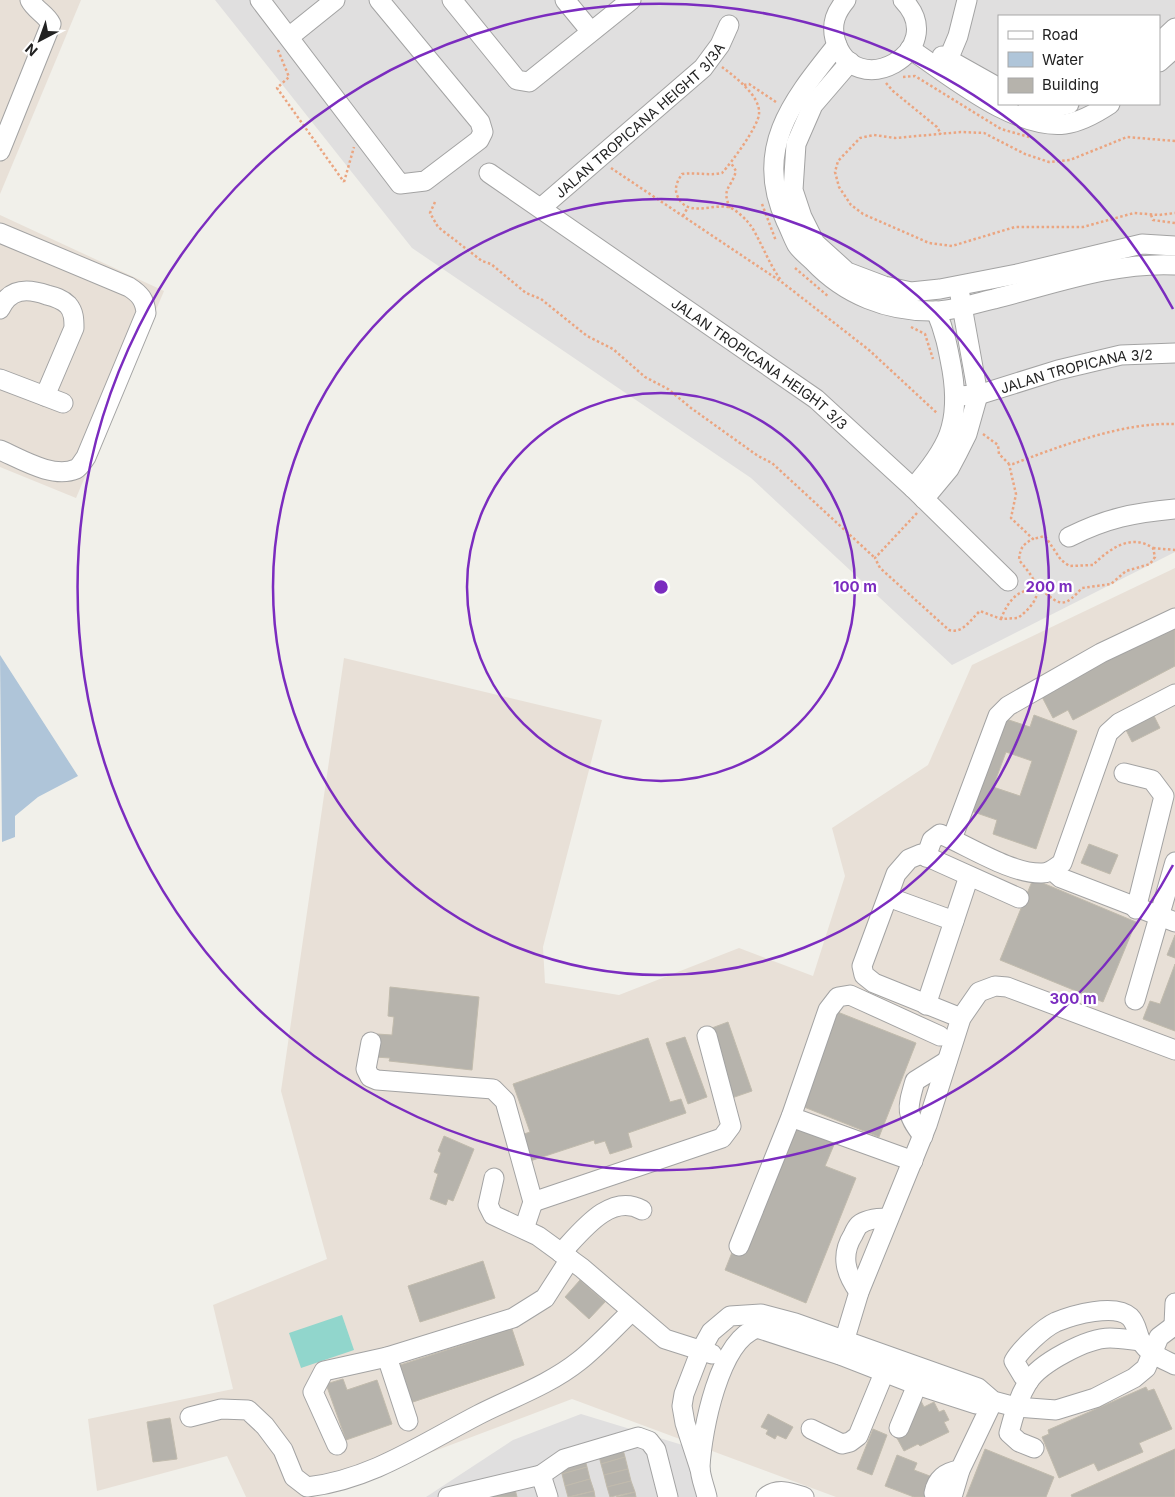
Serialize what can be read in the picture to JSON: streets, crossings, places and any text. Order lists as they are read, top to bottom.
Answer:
{
  "streets": {
    "street": ["JALAN TROPICANA HEIGHT 3/3A", "JALAN TROPICANA HEIGHT 3/3", "JALAN TROPICANA 3/2"]
  },
  "crossings": [
    ["JALAN TROPICANA HEIGHT 3/3A", "JALAN TROPICANA HEIGHT 3/3"]
  ],
  "legend": ["Road", "Water", "Building"],
  "north": "bottom left",
  "rings": ["100 m", "200 m", "300 m"]
}
